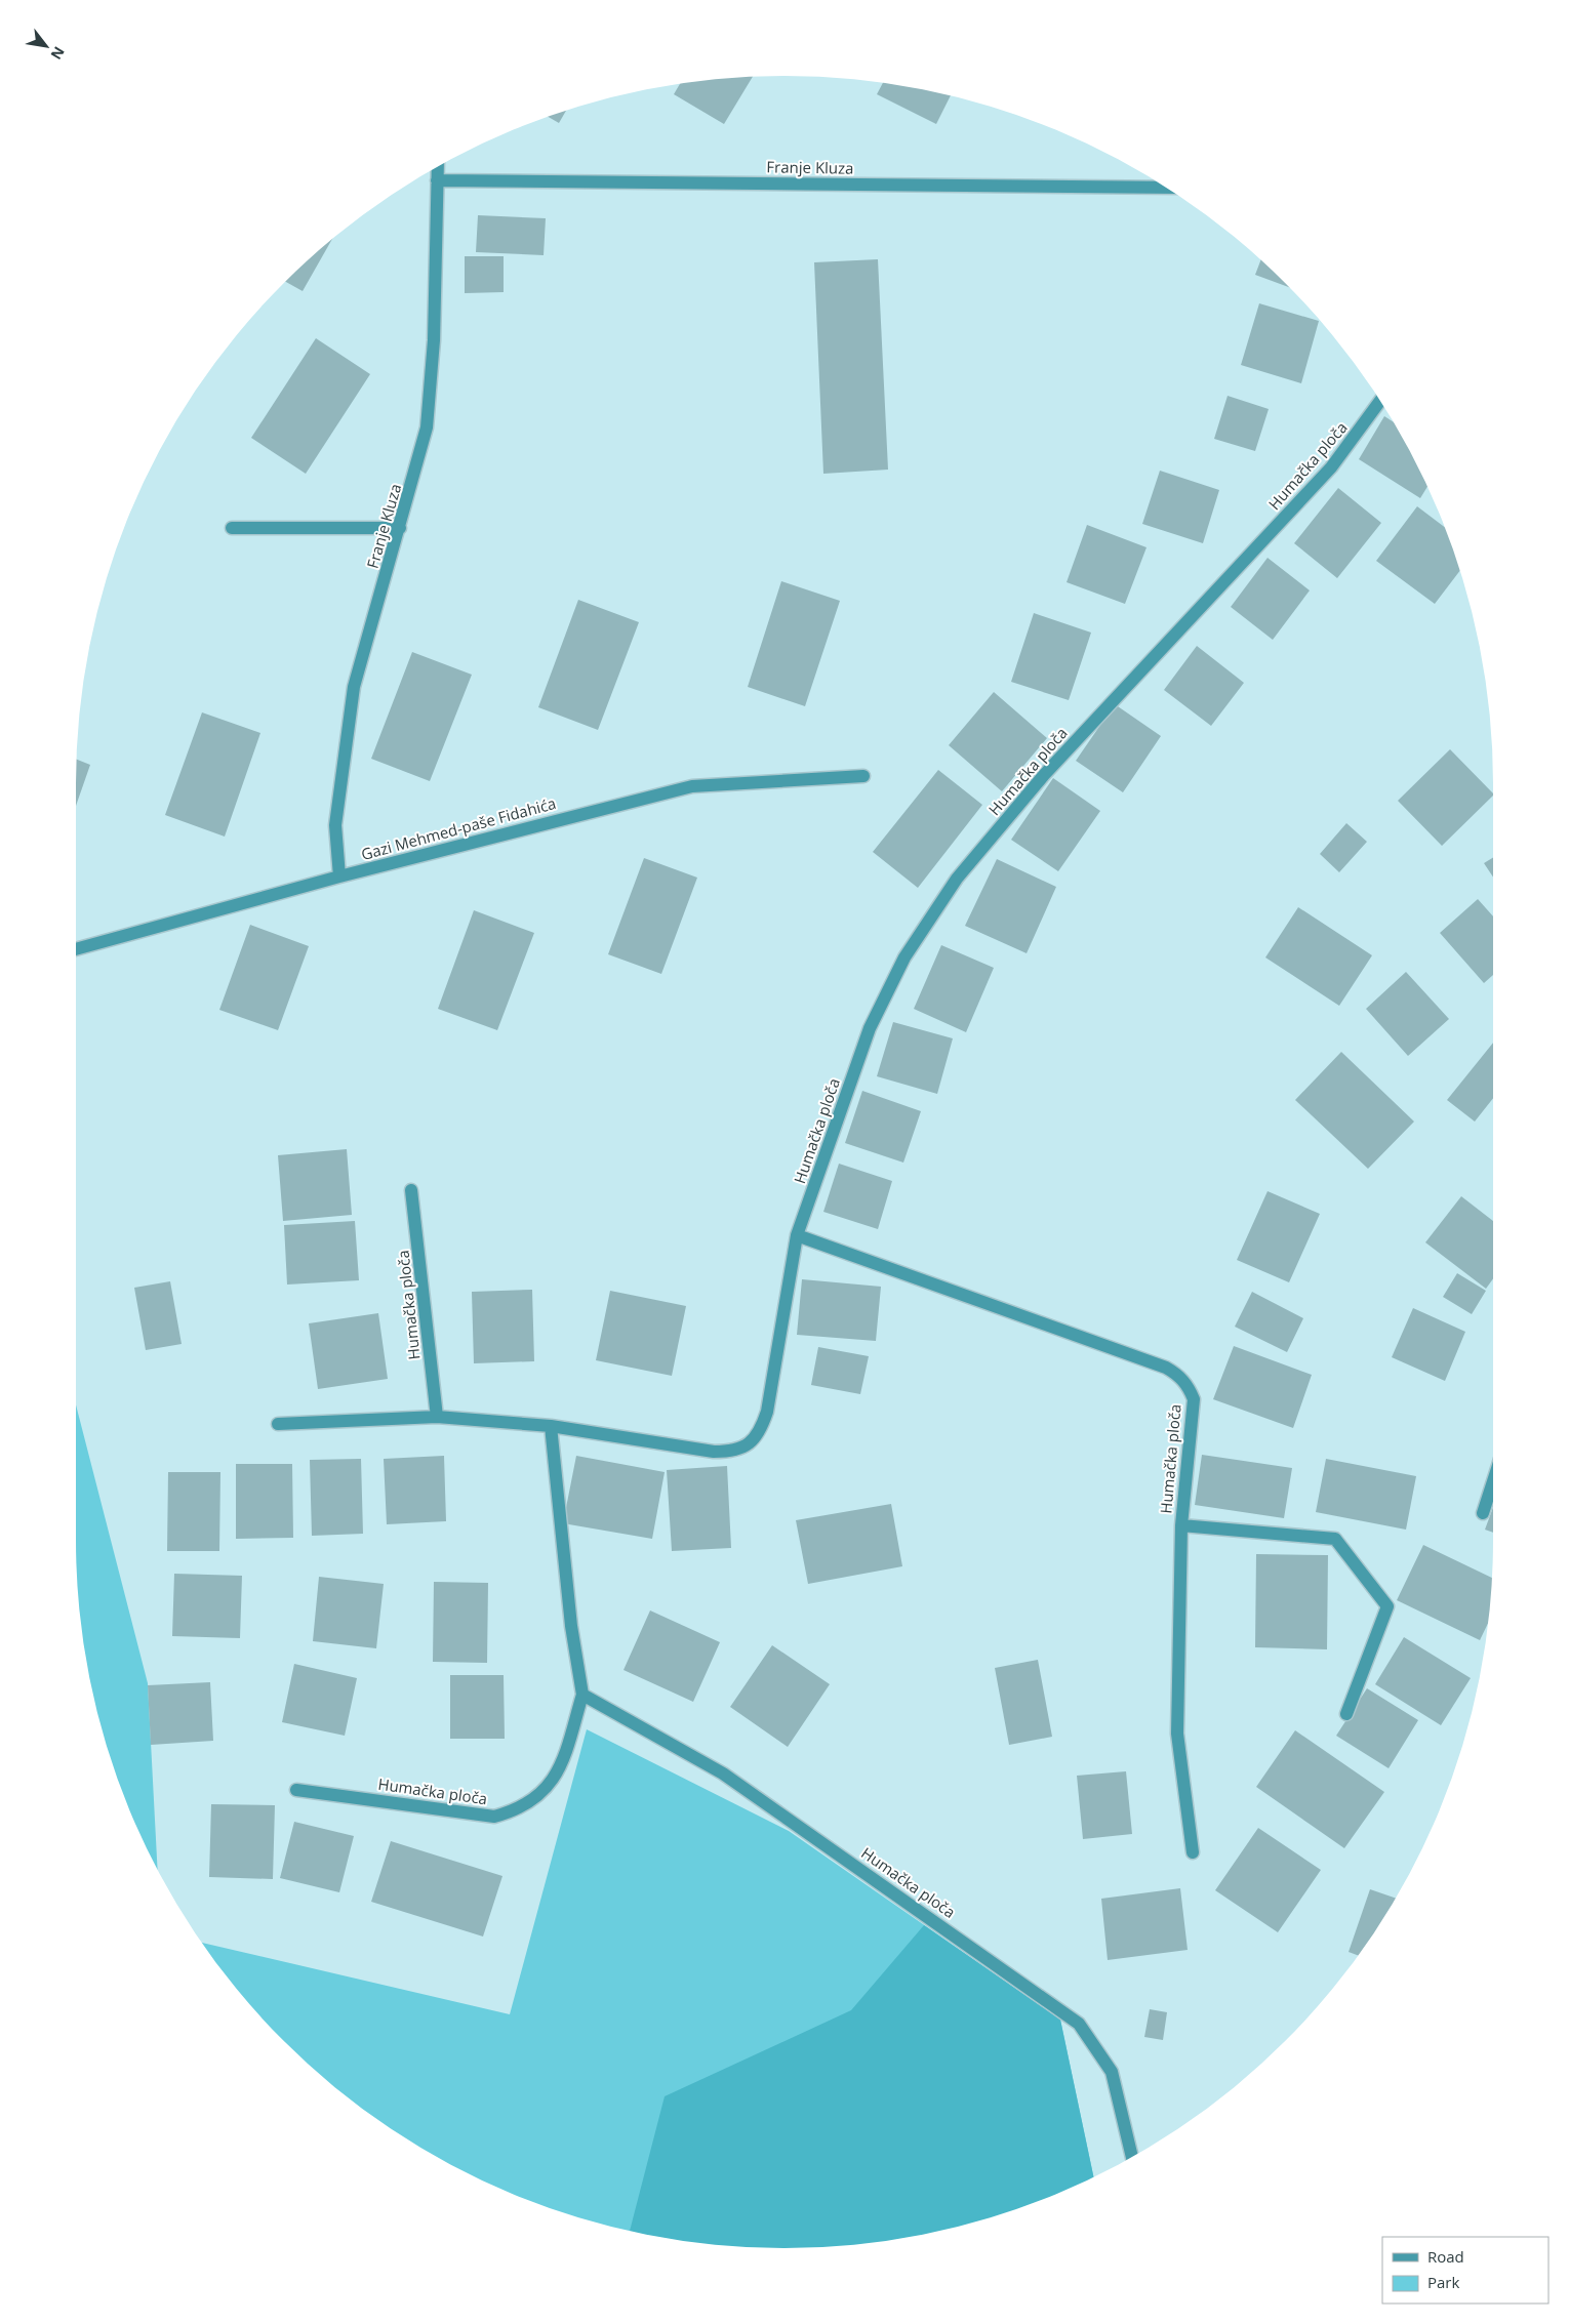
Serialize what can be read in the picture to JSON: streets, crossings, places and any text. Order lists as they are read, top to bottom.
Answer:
{
  "streets": {
    "street": ["Franje Kluza", "Humačka ploča", "Gazi Mehmed-paše Fidahića"]
  },
  "crossings": [
    ["Franje Kluza", "Gazi Mehmed-paše Fidahića"]
  ],
  "legend": ["Road", "Park"],
  "north": "bottom right"
}
